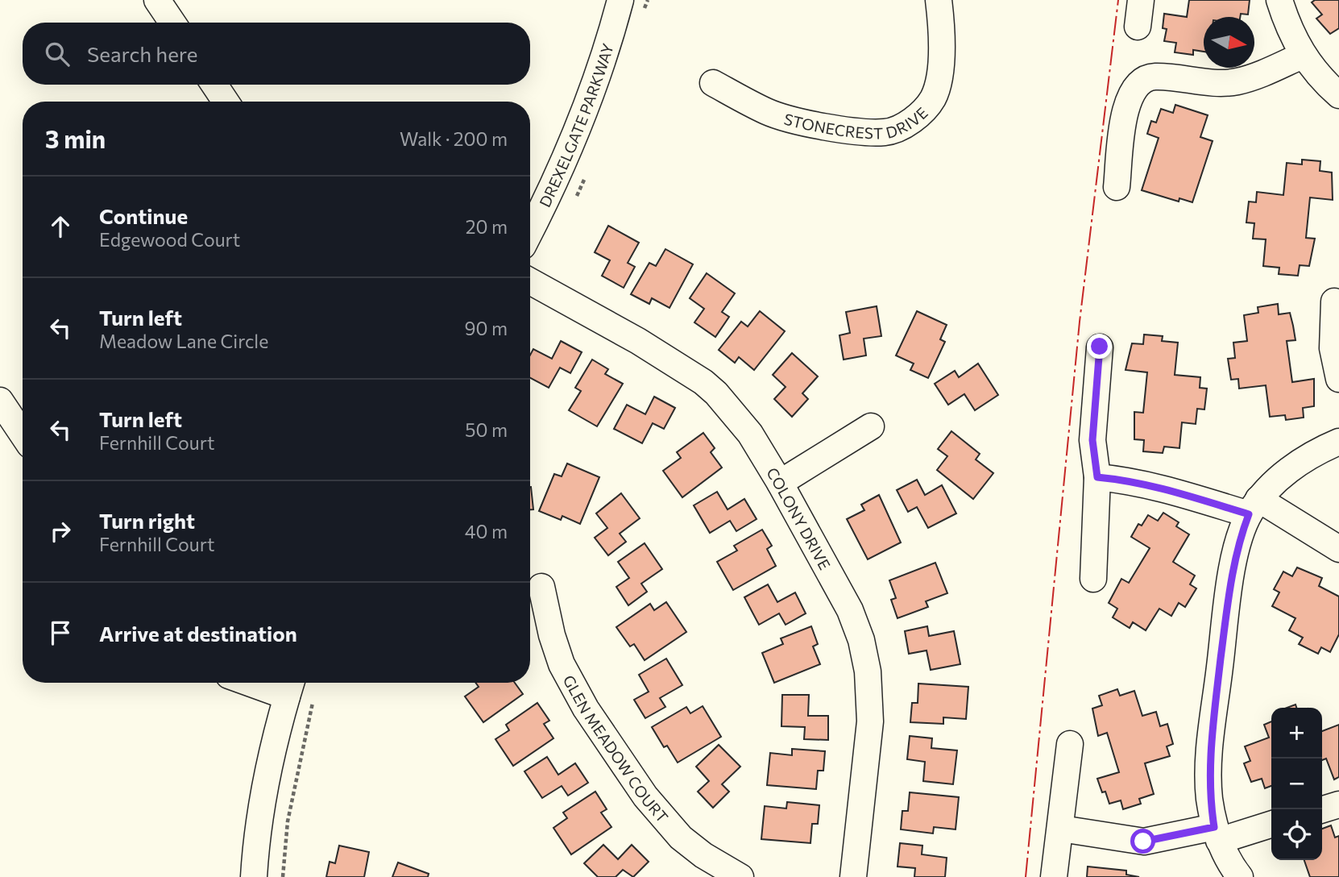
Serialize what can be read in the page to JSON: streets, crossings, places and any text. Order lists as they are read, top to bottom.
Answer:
{
  "streets": {
    "street": [
      "STONECREST DRIVE",
      "DREXELGATE PARKWAY",
      "COLONY DRIVE",
      "GLEN MEADOW COURT"
    ]
  },
  "north": "right",
  "page": {
    "search": "Search here",
    "heading": ["3 min", "Walk · 200 m"],
    "list": [
      ["Continue", "Edgewood Court", "20 m"],
      ["Turn left", "Meadow Lane Circle", "90 m"],
      ["Turn left", "Fernhill Court", "50 m"],
      ["Turn right", "Fernhill Court", "40 m"],
      "Arrive at destination"
    ],
    "map_buttons": ["+", "−"]
  }
}
